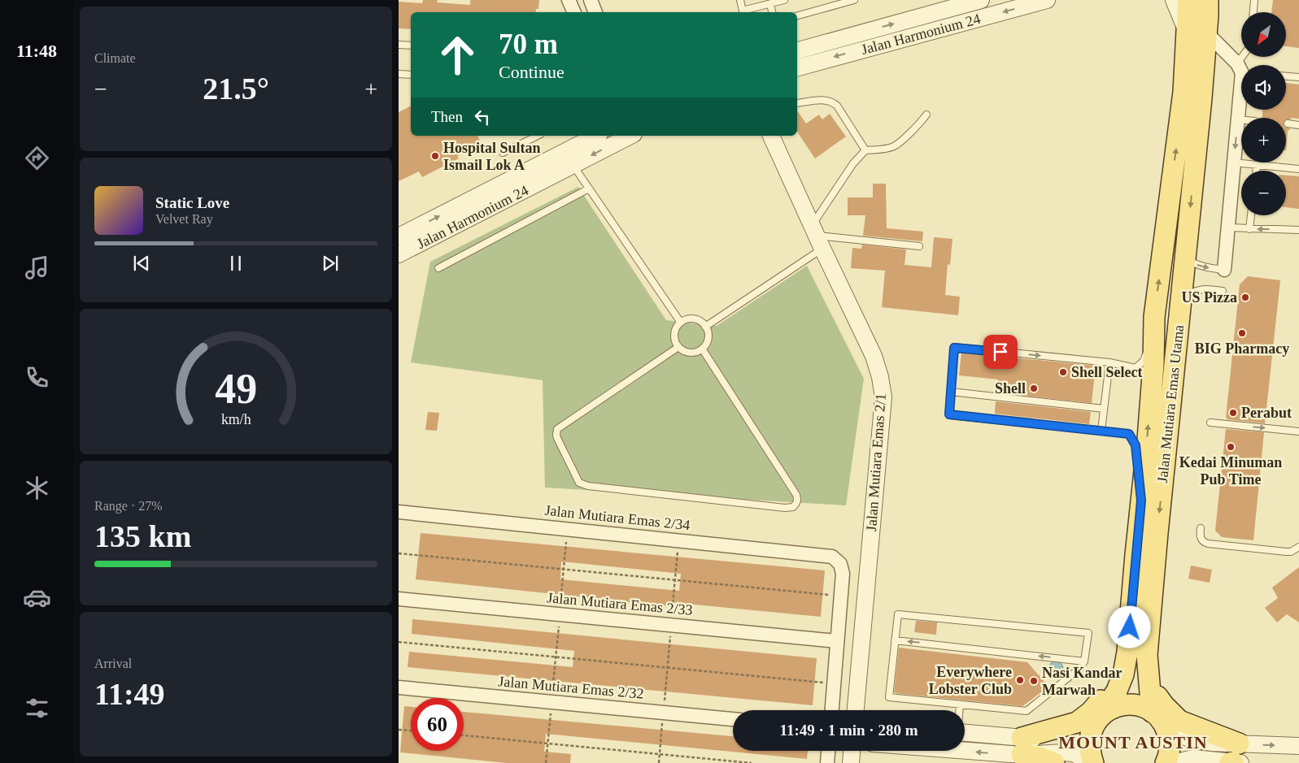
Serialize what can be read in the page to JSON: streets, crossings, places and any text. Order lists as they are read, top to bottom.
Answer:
{
  "streets": {
    "main road": ["Jalan Mutiara Emas Utama"],
    "street": [
      "Jalan Harmonium 24",
      "Jalan Mutiara Emas 2/1",
      "Jalan Mutiara Emas 2/34",
      "Jalan Mutiara Emas 2/33",
      "Jalan Mutiara Emas 2/32"
    ]
  },
  "districts": ["MOUNT AUSTIN"],
  "places": [
    "Hospital Sultan Ismail Lok A",
    "US Pizza",
    "BIG Pharmacy",
    "Shell Select",
    "Shell",
    "Perabut",
    "Kedai Minuman Pub Time",
    "Everywhere Lobster Club",
    "Nasi Kandar Marwah"
  ],
  "north": "bottom left",
  "page": {
    "tabs": "11:48",
    "tile": [
      "Climate",
      ["Range · 27%", "135 km"],
      ["Arrival", "11:49"]
    ],
    "map_buttons": ["+", "−"],
    "turn": ["70 m", "Continue"],
    "heat": ["−", "21.5°", "+"],
    "then": "Then",
    "song": ["Static Love", "Velvet Ray"],
    "limit": "60",
    "trip": "11:49 · 1 min · 280 m",
    "gauge": ["49", "km/h"]
  }
}
